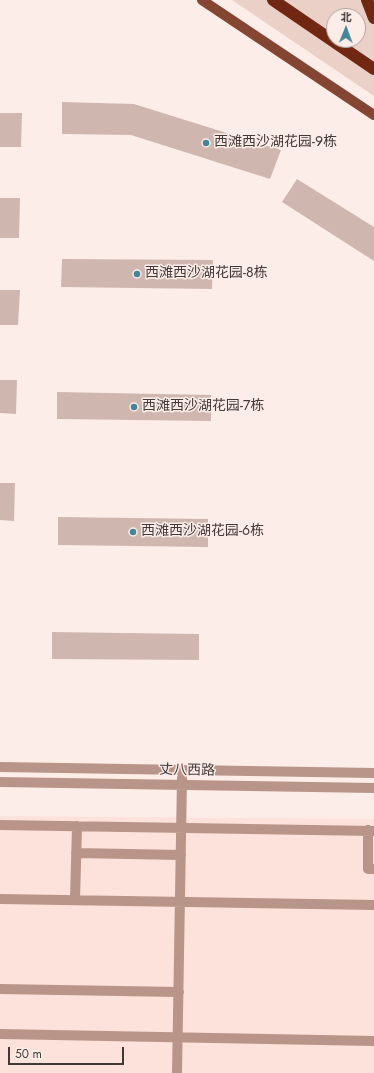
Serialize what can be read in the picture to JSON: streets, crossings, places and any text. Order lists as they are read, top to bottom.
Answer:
{
  "streets": {
    "street": ["丈八西路"]
  },
  "places": [
    "西滩西沙湖花园-9栋",
    "西滩西沙湖花园-8栋",
    "西滩西沙湖花园-7栋",
    "西滩西沙湖花园-6栋"
  ],
  "scale_bar": "50 m",
  "north": "top"
}
